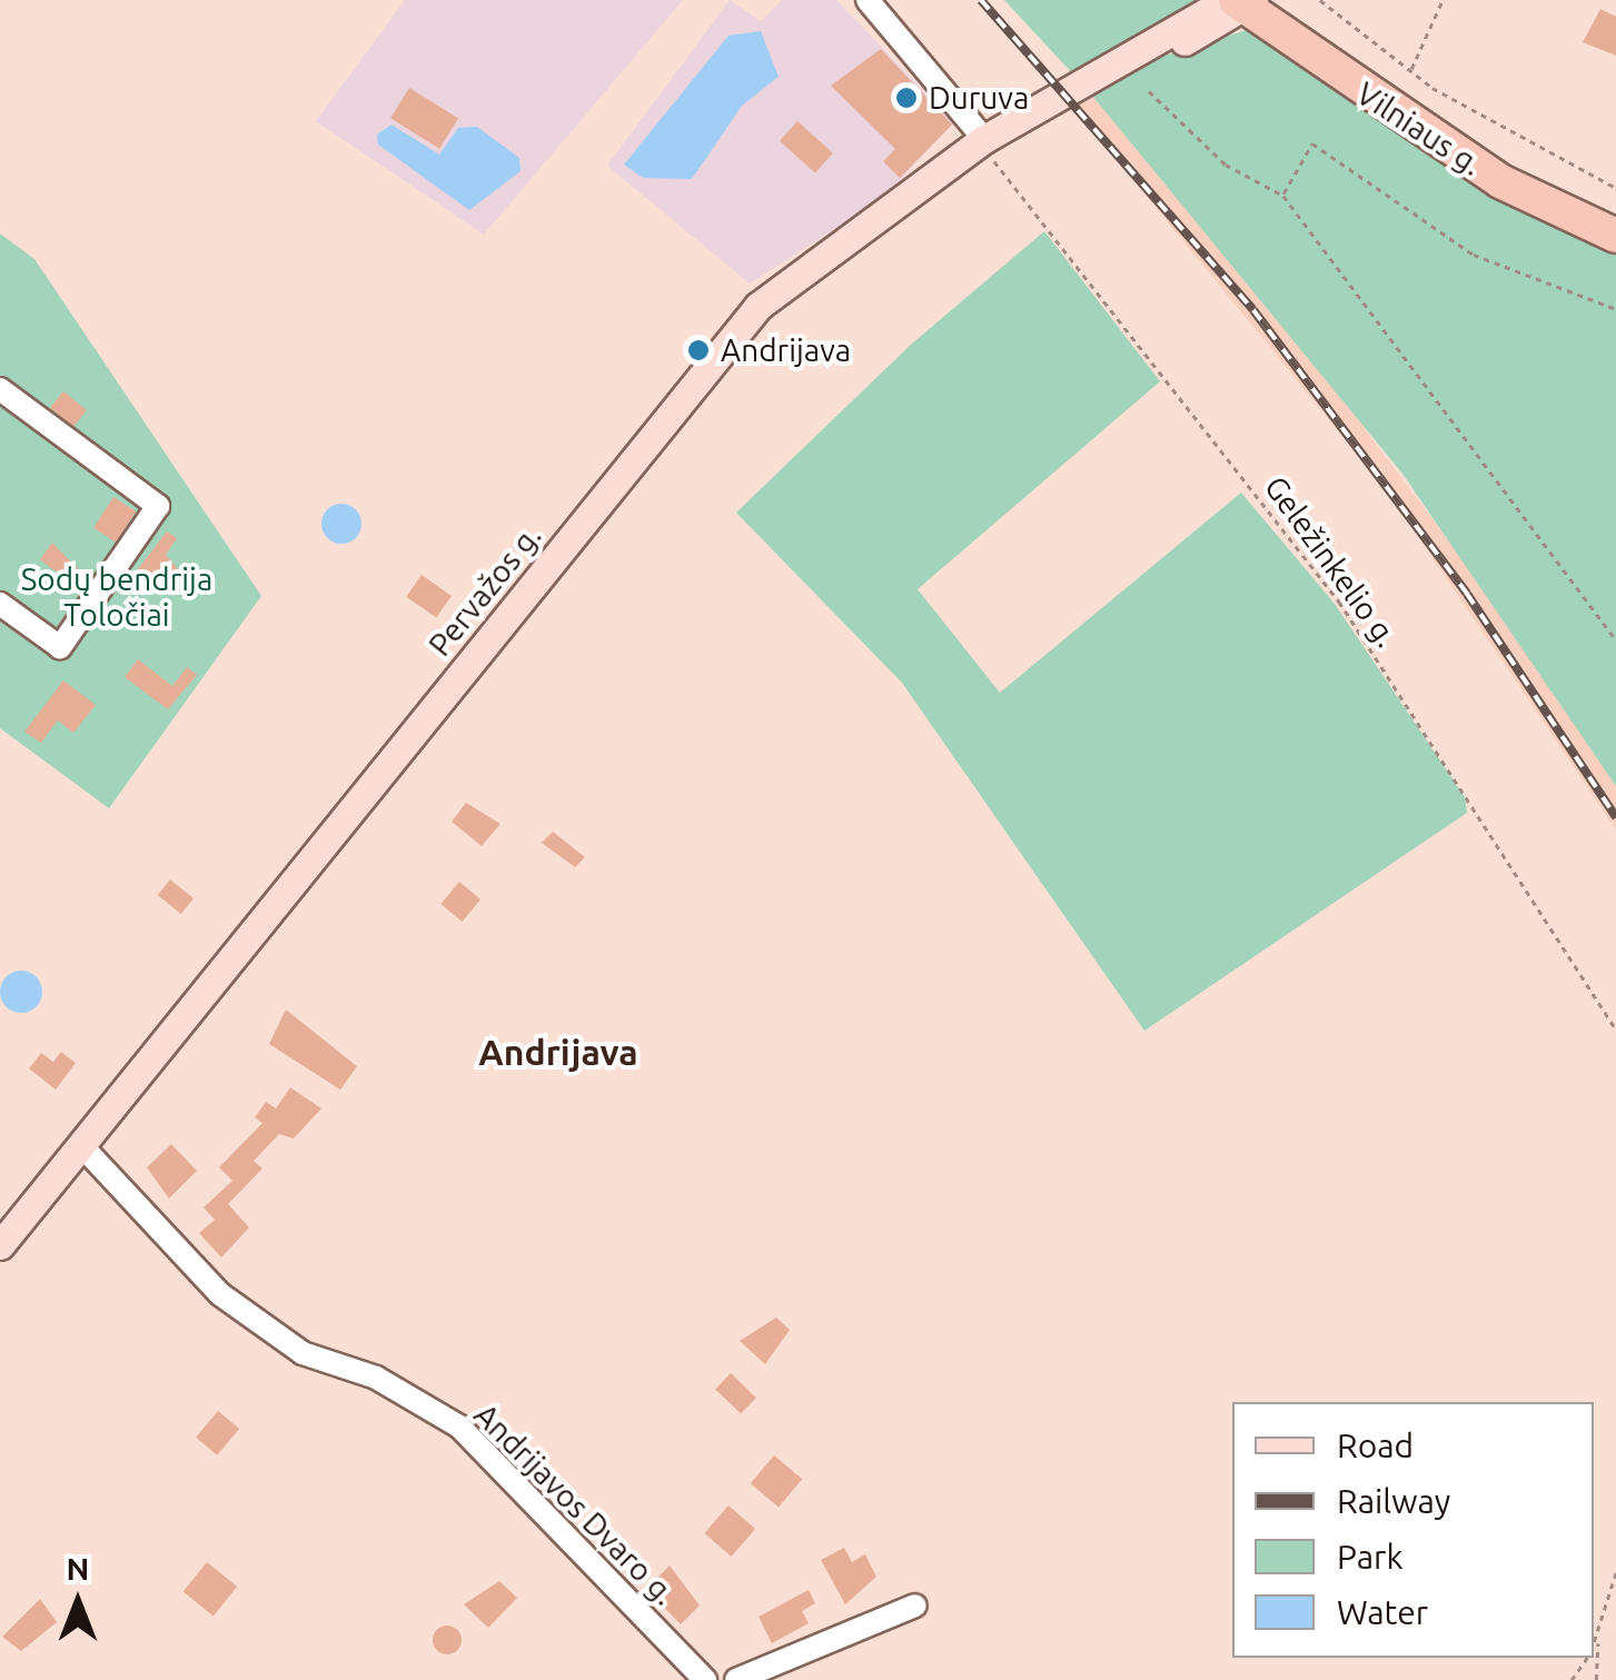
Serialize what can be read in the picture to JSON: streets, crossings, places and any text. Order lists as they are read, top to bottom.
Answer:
{
  "streets": {
    "highway": ["Vilniaus g."],
    "main road": ["Pervažos g."],
    "street": ["Andrijavos Dvaro g."],
    "path": ["Geležinkelio g."]
  },
  "crossings": [
    ["Vilniaus g.", "Pervažos g."],
    ["Geležinkelio g.", "Pervažos g."],
    ["Pervažos g.", "Andrijavos Dvaro g."]
  ],
  "districts": ["Andrijava"],
  "parks": ["Sodų bendrija Toločiai"],
  "places": ["Duruva", "Andrijava"],
  "legend": [
    "Road",
    "Railway",
    "Park",
    "Water"
  ],
  "north": "top"
}
